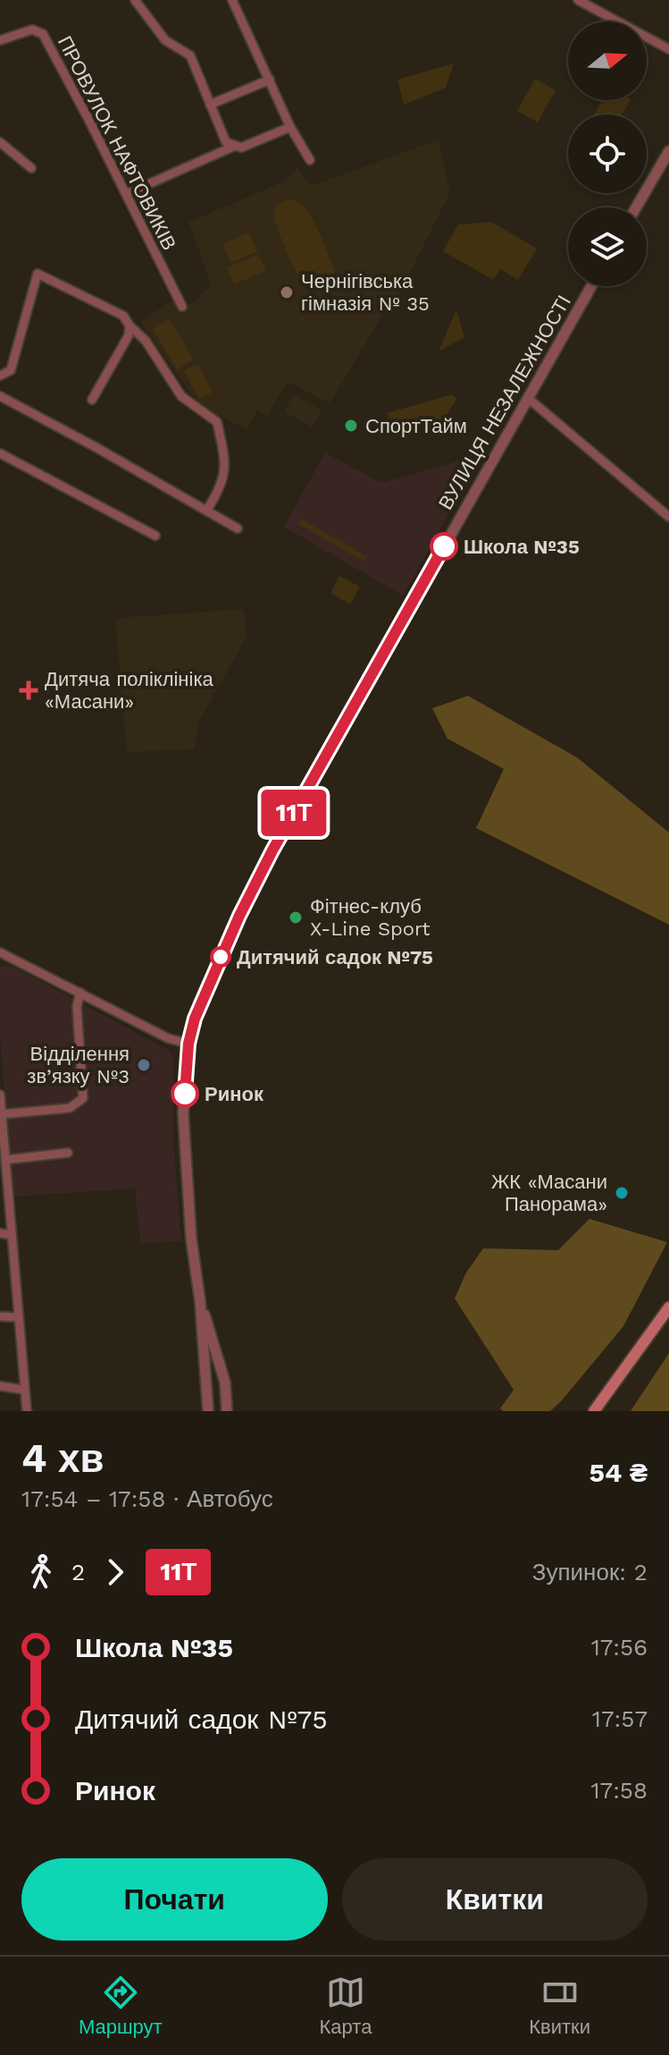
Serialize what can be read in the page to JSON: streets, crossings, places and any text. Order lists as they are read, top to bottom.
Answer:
{
  "streets": {
    "street": ["ПРОВУЛОК НАФТОВИКІВ", "ВУЛИЦЯ НЕЗАЛЕЖНОСТІ"]
  },
  "places": {
    "other": [
      "Чернігівська гімназія № 35",
      "СпортТайм",
      "Школа №35",
      "Фітнес-клуб X-Line Sport",
      "Дитячий садок №75",
      "Відділення зв’язку №3",
      "Ринок",
      "ЖК «Масани Панорама»"
    ],
    "health": ["Дитяча поліклініка «Масани»"]
  },
  "lines": ["bus line 11Т"],
  "north": "right",
  "page": {
    "on_map": "11Т",
    "heading": ["4 хв", "17:54 – 17:58 · Автобус", "54 ₴"],
    "legs": ["2", "11Т", "Зупинок: 2"],
    "list": [
      {
        "name": "Школа №35",
        "value": "17:56"
      },
      {
        "name": "Дитячий садок №75",
        "value": "17:57"
      },
      {
        "name": "Ринок",
        "value": "17:58"
      }
    ],
    "buttons": ["Почати", "Квитки"],
    "tabs": ["Маршрут", "Карта", "Квитки"]
  }
}
